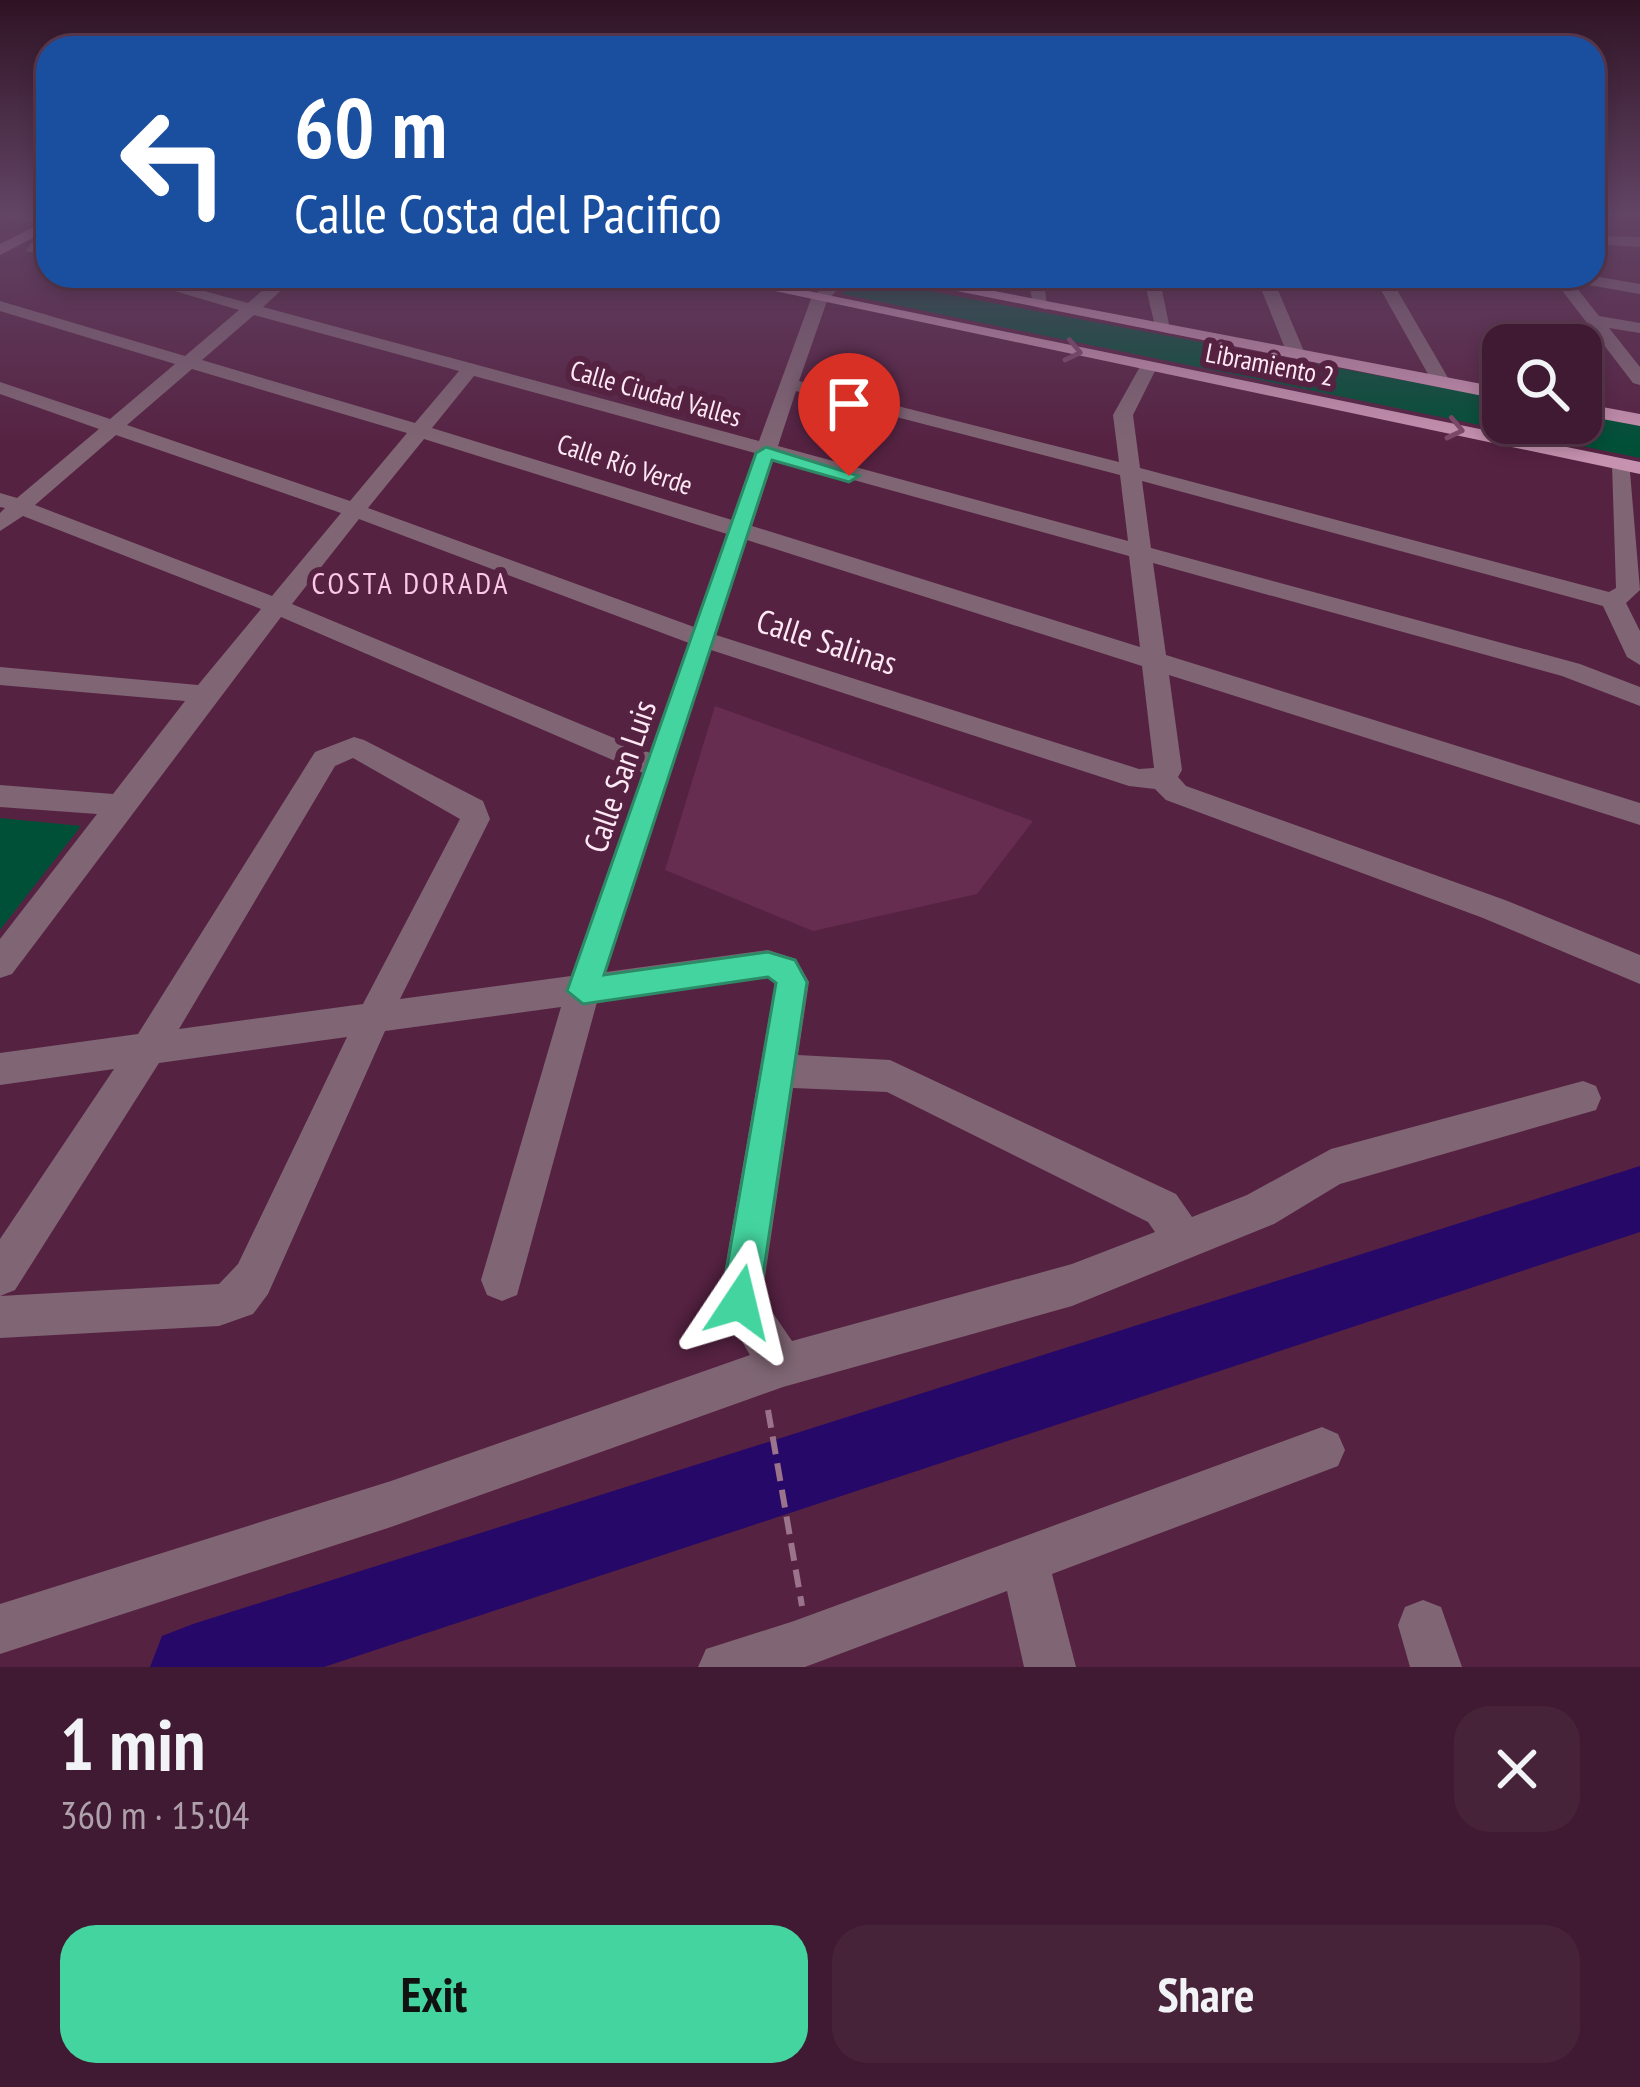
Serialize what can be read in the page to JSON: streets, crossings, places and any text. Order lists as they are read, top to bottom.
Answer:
{
  "streets": {
    "main road": ["Libramiento 2"],
    "street": [
      "Calle Ciudad Valles",
      "Calle Río Verde",
      "Calle Salinas",
      "Calle San Luis"
    ]
  },
  "crossings": [
    ["Libramiento 2", "Calle San Luis"],
    ["Calle Ciudad Valles", "Calle San Luis"],
    ["Calle Río Verde", "Calle San Luis"],
    ["Calle Salinas", "Calle San Luis"]
  ],
  "districts": ["COSTA DORADA"],
  "page": {
    "turn": ["60 m", "Calle Costa del Pacifico"],
    "heading": ["1 min", "360 m · 15:04"],
    "buttons": ["Exit", "Share"]
  }
}
